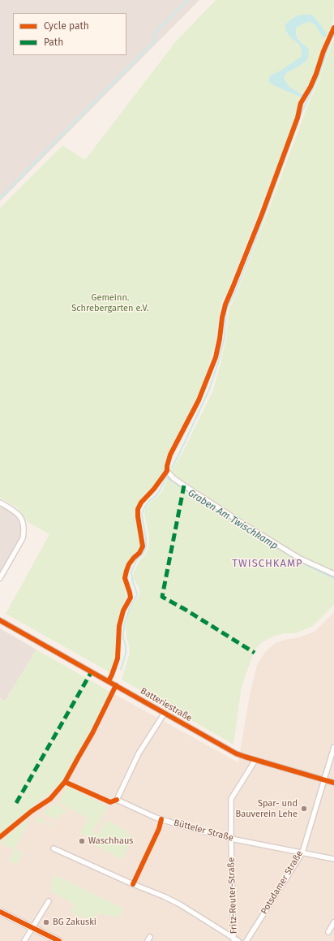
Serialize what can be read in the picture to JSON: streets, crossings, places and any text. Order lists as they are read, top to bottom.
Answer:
{
  "streets": {
    "street": [
      "Batteriestraße",
      "Bütteler Straße",
      "Potsdamer Straße",
      "Fritz-Reuter-Straße"
    ]
  },
  "crossings": [
    ["Batteriestraße", "Bütteler Straße"],
    ["Batteriestraße", "Potsdamer Straße"],
    ["Batteriestraße", "Fritz-Reuter-Straße"],
    ["Bütteler Straße", "Potsdamer Straße"],
    ["Bütteler Straße", "Fritz-Reuter-Straße"]
  ],
  "districts": ["TWISCHKAMP"],
  "water": ["Graben Am Twischkamp"],
  "parks": ["Gemeinn. Schrebergarten e.V."],
  "places": ["Spar- und Bauverein Lehe", "Waschhaus", "BG Zakuski"],
  "legend": ["Cycle path", "Path"]
}
